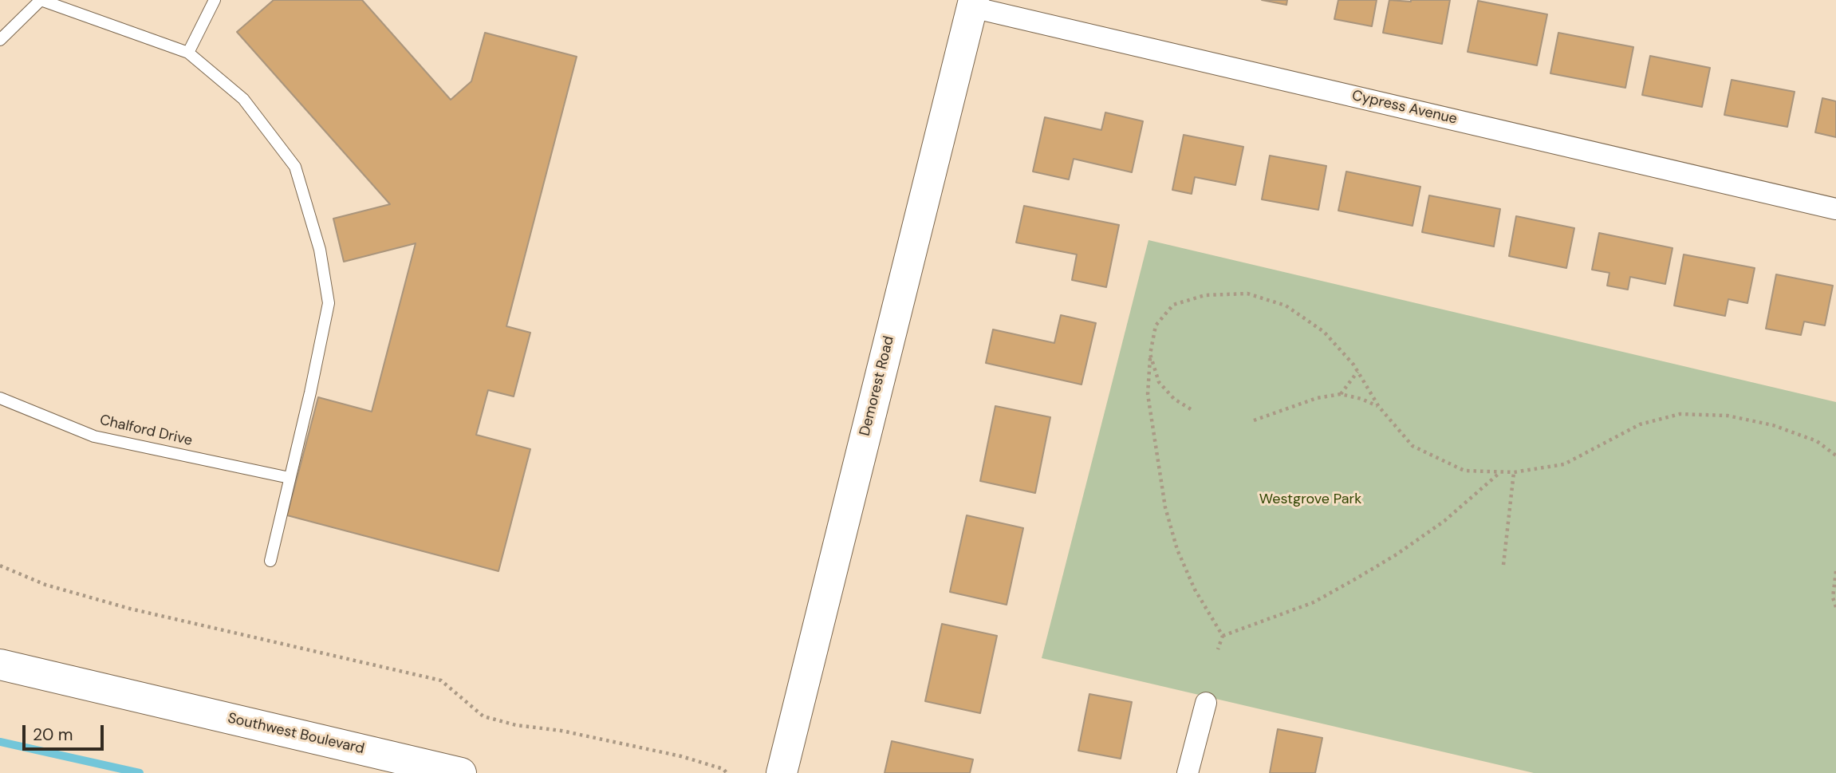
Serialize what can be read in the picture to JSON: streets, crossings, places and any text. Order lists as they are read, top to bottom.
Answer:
{
  "streets": {
    "street": ["Cypress Avenue", "Demorest Road", "Southwest Boulevard"],
    "lane": ["Chalford Drive"]
  },
  "crossings": [
    ["Cypress Avenue", "Demorest Road"]
  ],
  "parks": ["Westgrove Park"],
  "scale_bar": "20 m"
}
